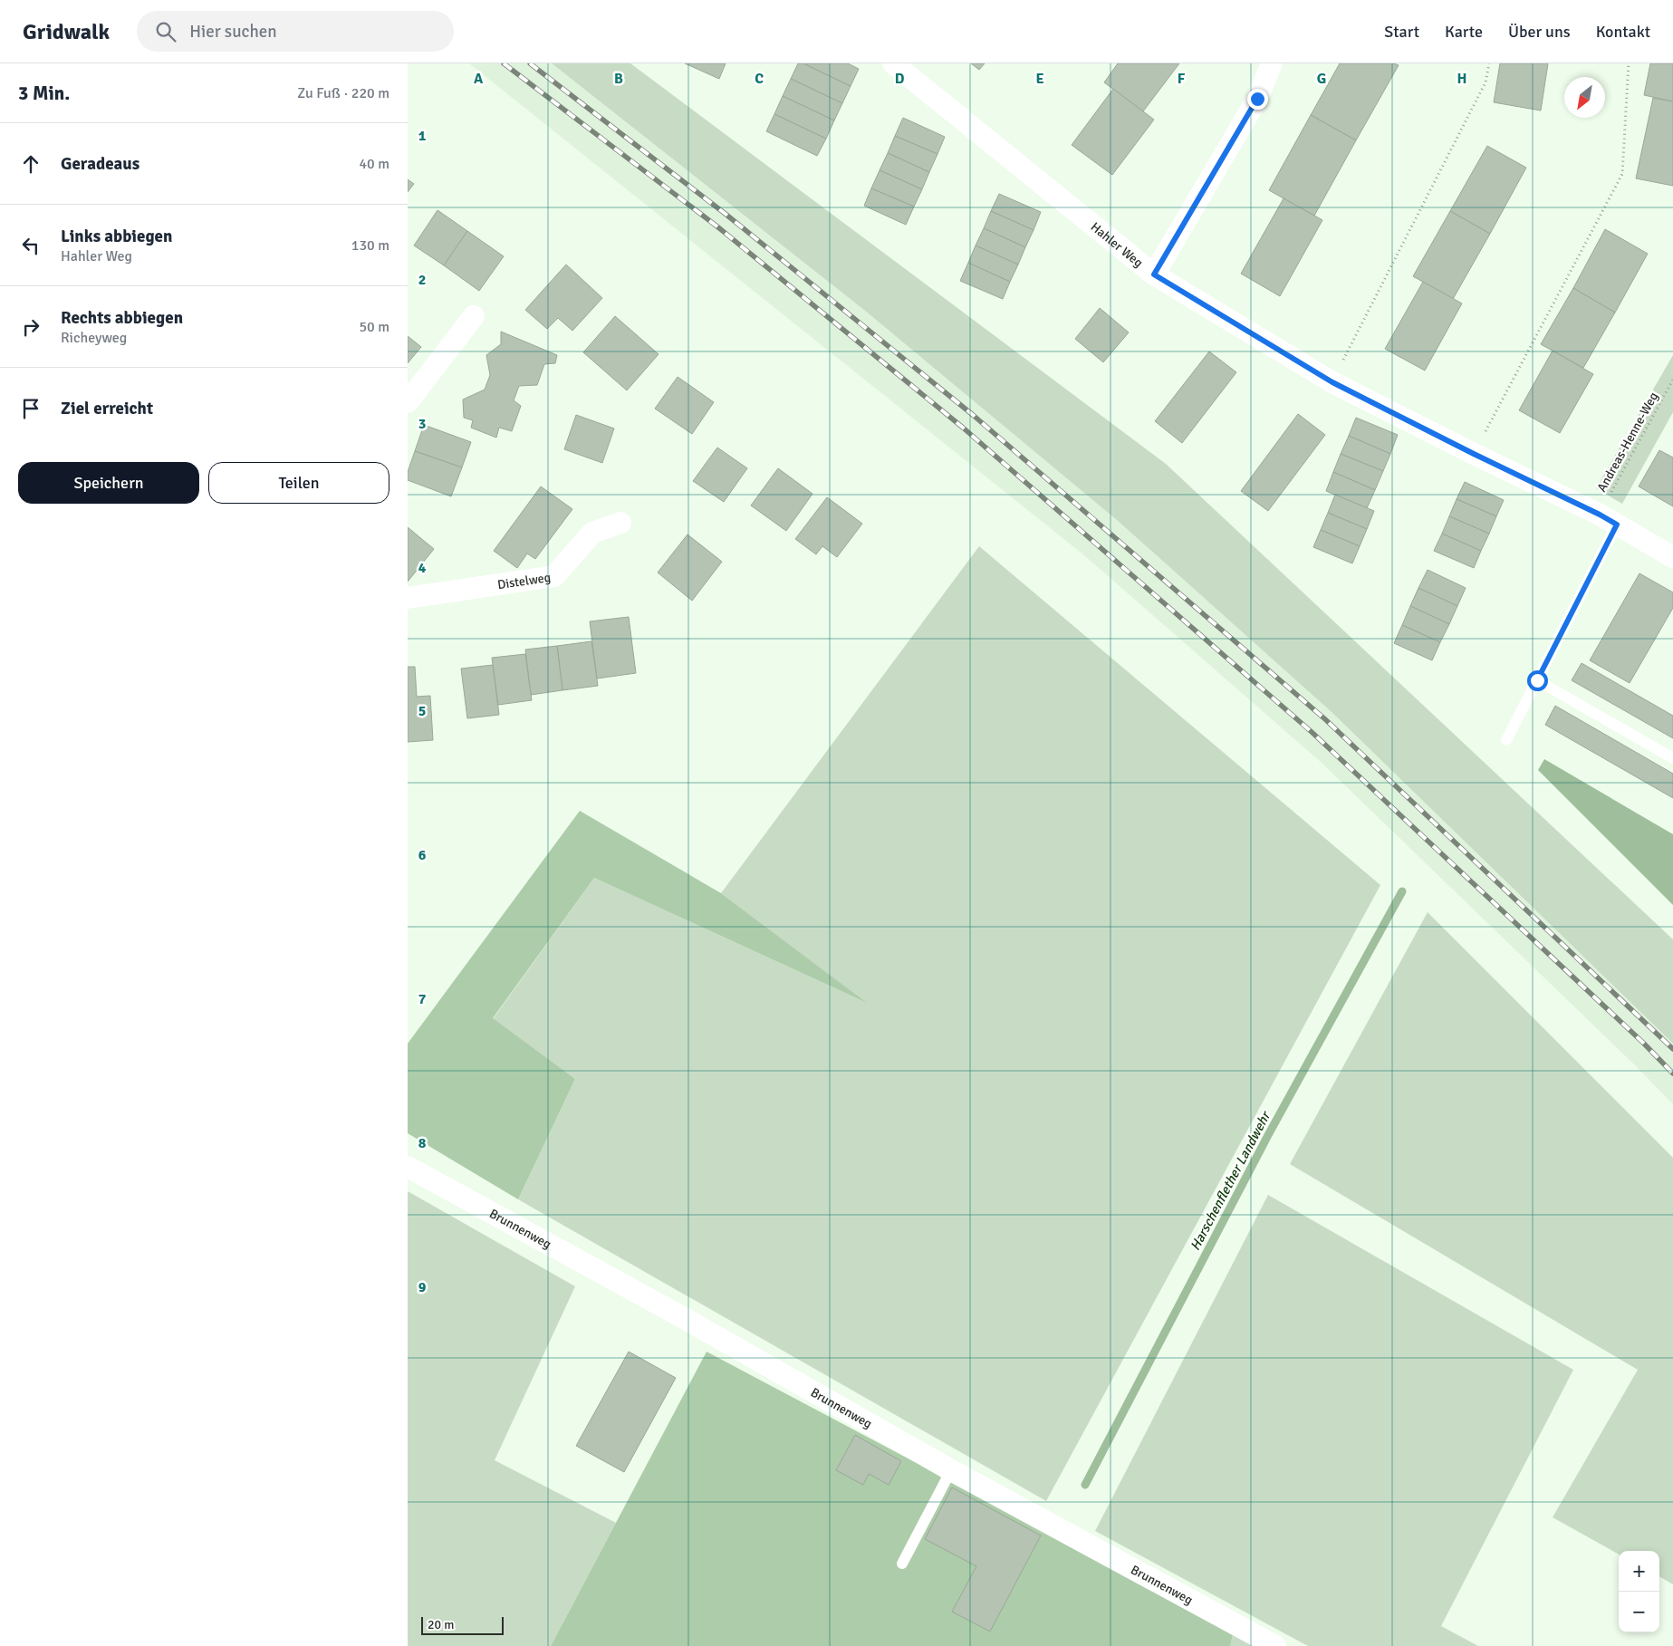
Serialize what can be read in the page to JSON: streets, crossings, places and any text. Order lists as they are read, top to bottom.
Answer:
{
  "streets": {
    "street": ["Hahler Weg", "Distelweg", "Brunnenweg"],
    "path": ["Andreas-Henne-Weg"]
  },
  "crossings": [
    ["Hahler Weg", "Andreas-Henne-Weg"]
  ],
  "water": ["Harschenflether Landwehr"],
  "scale_bar": "20 m",
  "north": "bottom left",
  "page": {
    "header": "Gridwalk",
    "search": "Hier suchen",
    "nav": [
      "Start",
      "Karte",
      "Über uns",
      "Kontakt"
    ],
    "heading": ["3 Min.", "Zu Fuß · 220 m"],
    "list": [
      ["Geradeaus", "40 m"],
      ["Links abbiegen", "Hahler Weg", "130 m"],
      ["Rechts abbiegen", "Richeyweg", "50 m"],
      "Ziel erreicht"
    ],
    "buttons": ["Speichern", "Teilen"],
    "map_buttons": ["+", "−"],
    "scale": "20 m"
  },
  "grid": {
    "columns": [
      "A",
      "B",
      "C",
      "D",
      "E",
      "F",
      "G",
      "H"
    ],
    "rows": [
      "1",
      "2",
      "3",
      "4",
      "5",
      "6",
      "7",
      "8",
      "9"
    ]
  }
}
